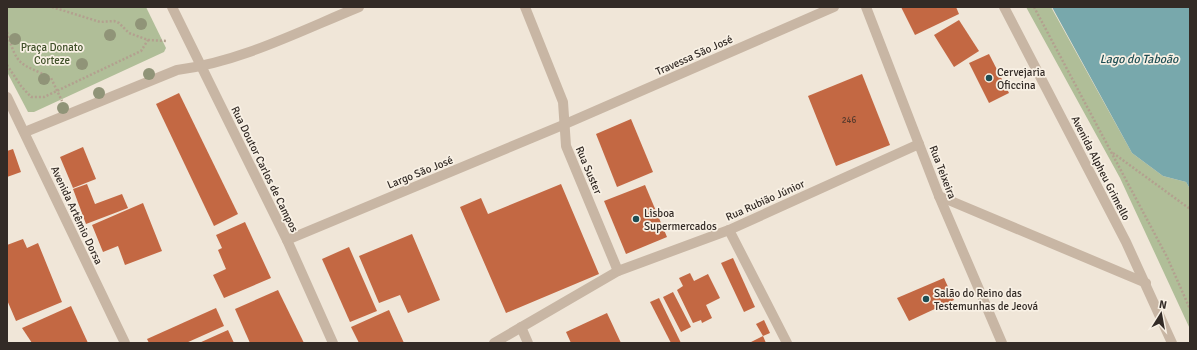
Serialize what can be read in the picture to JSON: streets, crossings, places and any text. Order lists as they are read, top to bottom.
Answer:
{
  "streets": {
    "street": [
      "Travessa São José",
      "Avenida Alpheu Grimello",
      "Rua Doutor Carlos de Campos",
      "Rua Suster",
      "Largo São José",
      "Rua Teixeira",
      "Rua Rubião Júnior",
      "Avenida Artêmio Dorsa"
    ]
  },
  "crossings": [
    ["Travessa São José", "Rua Suster"],
    ["Travessa São José", "Largo São José"],
    ["Rua Doutor Carlos de Campos", "Largo São José"],
    ["Rua Suster", "Largo São José"],
    ["Rua Suster", "Rua Rubião Júnior"],
    ["Rua Teixeira", "Rua Rubião Júnior"]
  ],
  "water": ["Lago do Taboão"],
  "parks": ["Praça Donato Corteze"],
  "places": ["Cervejaria Oficcina", "Lisboa Supermercados", "Salão do Reino das Testemunhas de Jeová"],
  "house_numbers": ["246"],
  "north": "top"
}
